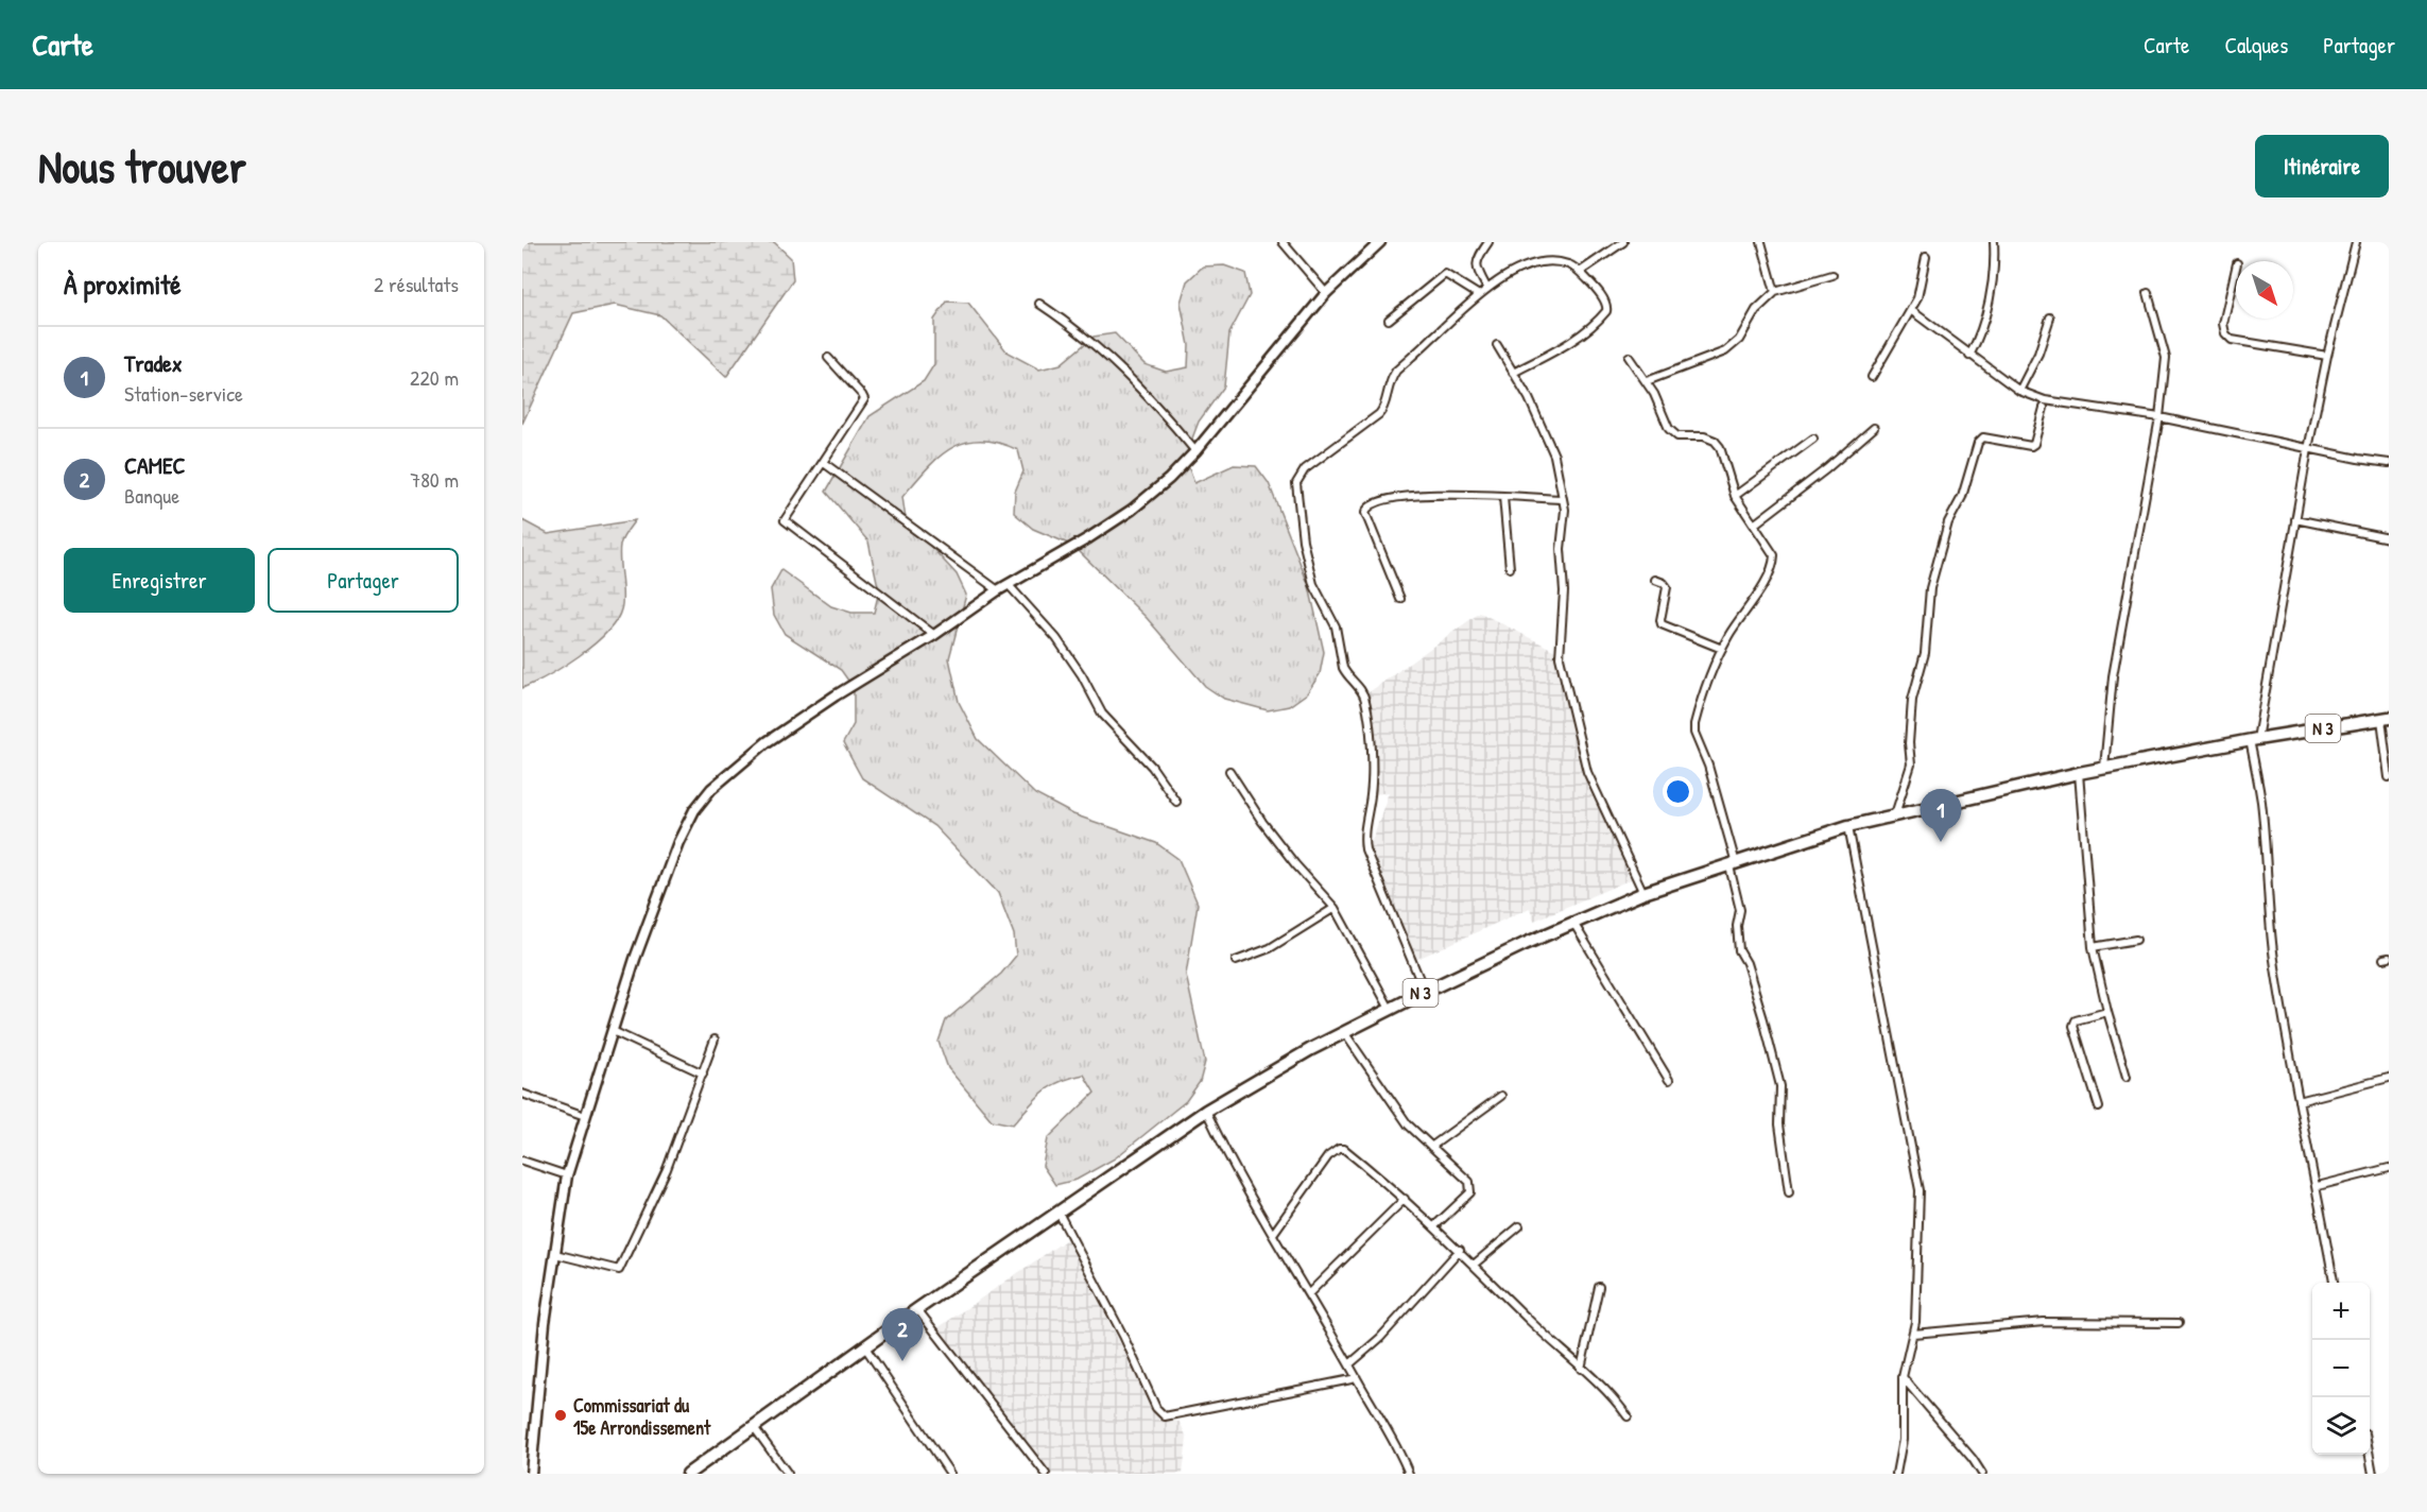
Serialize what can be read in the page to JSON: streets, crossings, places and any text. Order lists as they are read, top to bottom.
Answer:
{
  "streets": {
    "highway": ["N 3"]
  },
  "places": ["Commissariat du 15e Arrondissement"],
  "north": "bottom right",
  "page": {
    "header": "Carte",
    "nav": ["Carte", "Calques", "Partager"],
    "buttons": [
      "Itinéraire",
      ["Enregistrer", "Partager"]
    ],
    "title": "Nous trouver",
    "heading": ["À proximité", "2 résultats"],
    "list": [
      {
        "mark": "1",
        "name": "Tradex",
        "note": "Station-service",
        "value": "220 m"
      },
      {
        "mark": "2",
        "name": "CAMEC",
        "note": "Banque",
        "value": "780 m"
      }
    ],
    "pins": ["1", "2"],
    "map_buttons": ["+", "−"]
  }
}
